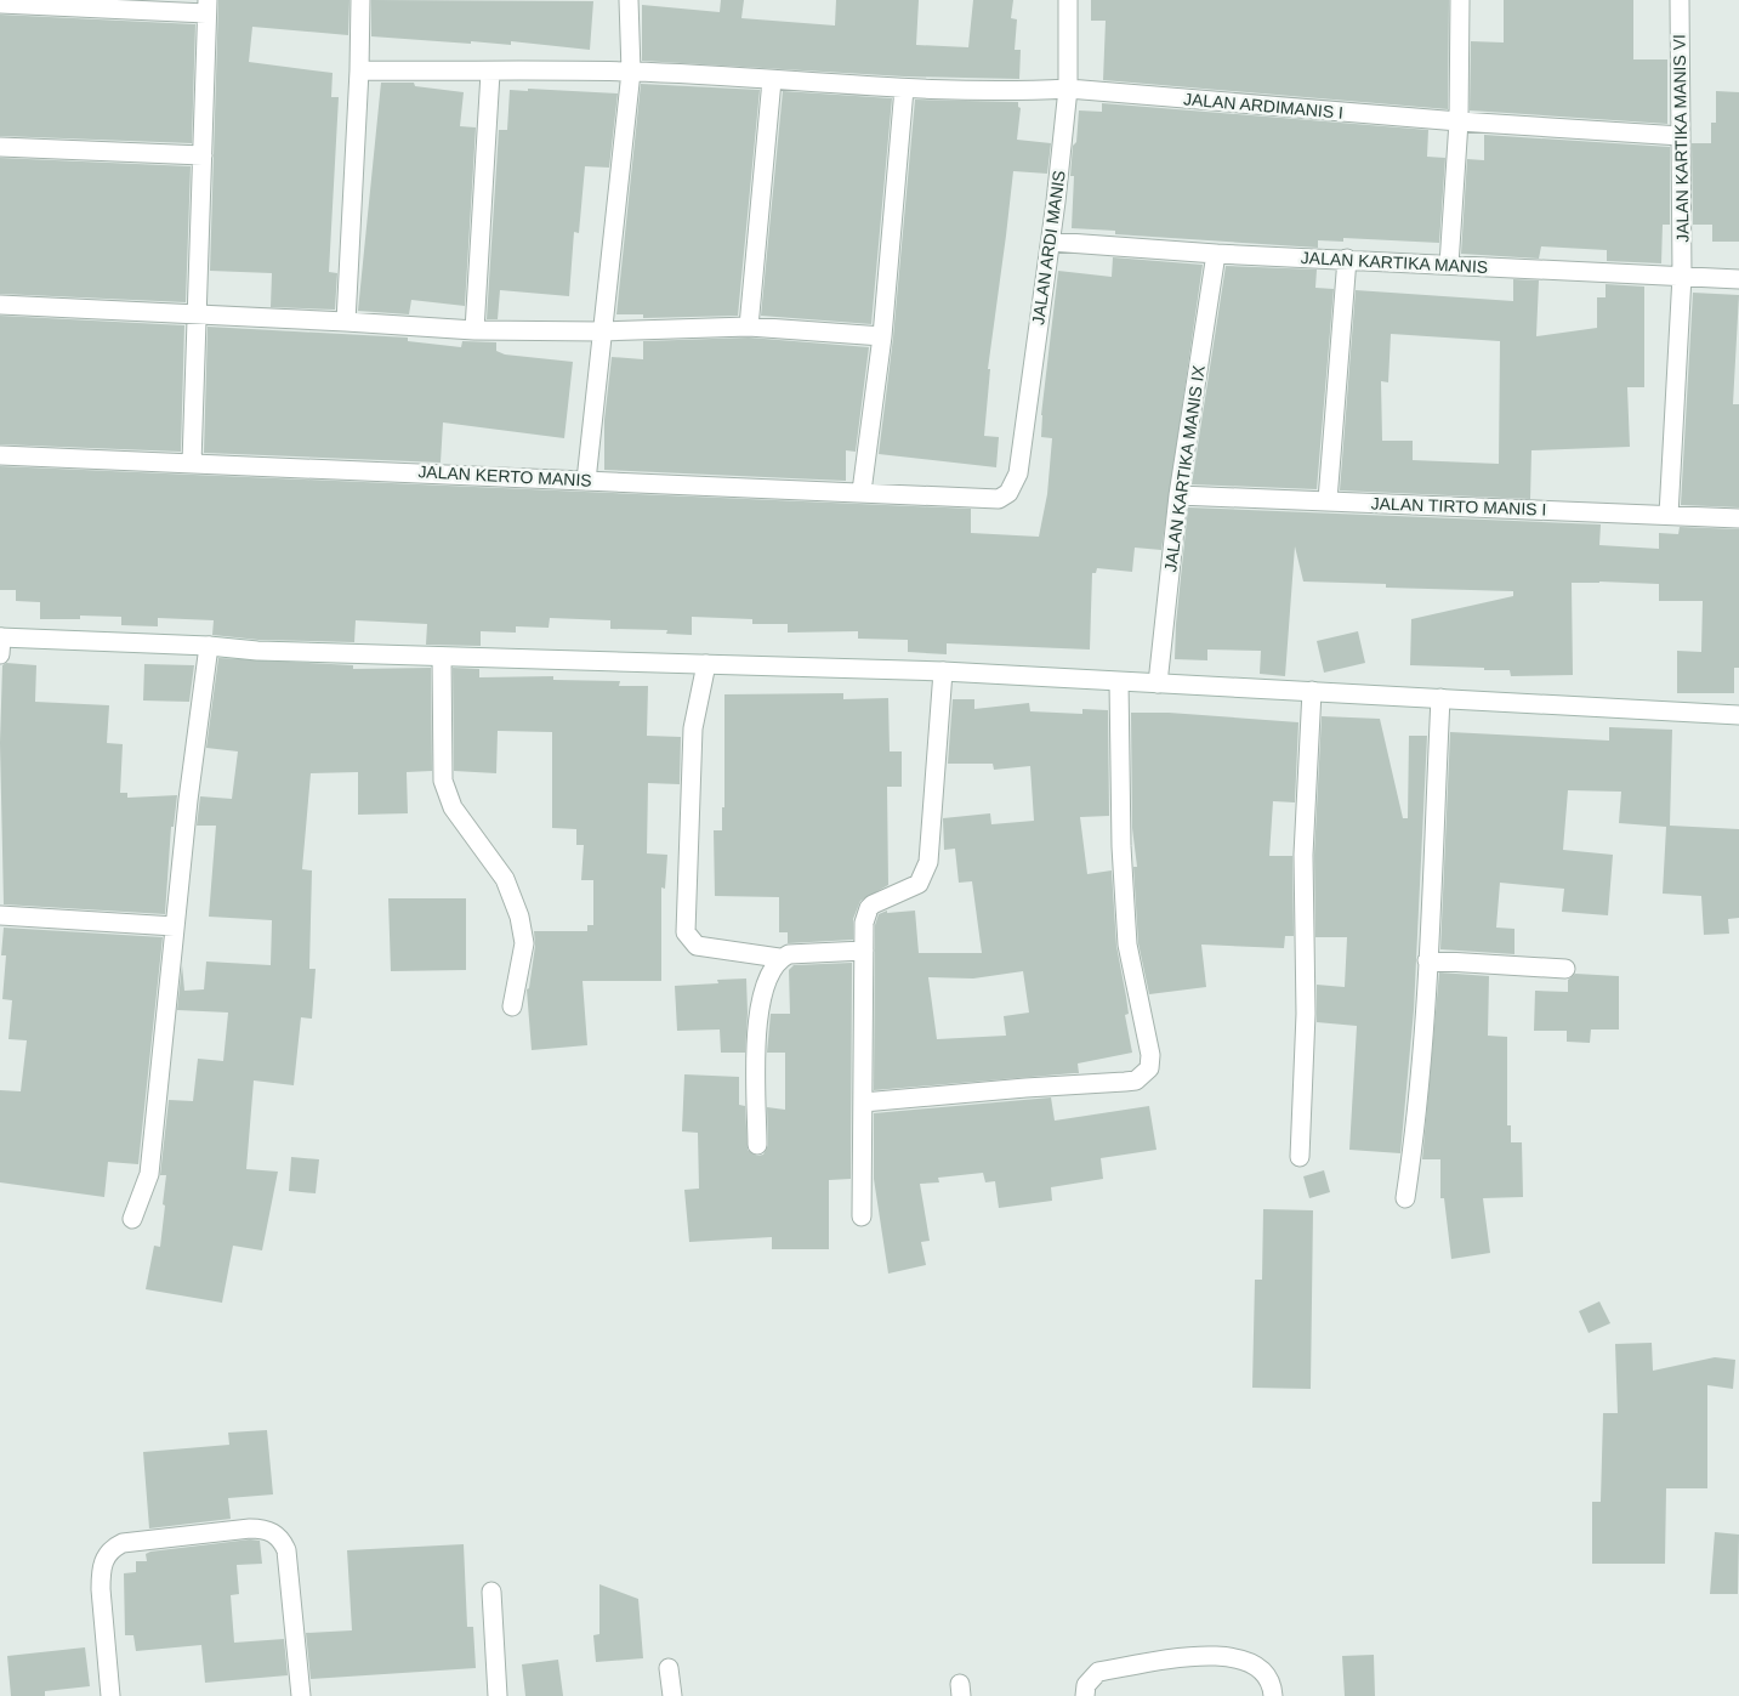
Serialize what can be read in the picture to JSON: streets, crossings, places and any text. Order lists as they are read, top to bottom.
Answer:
{
  "streets": {
    "street": [
      "JALAN ARDIMANIS I",
      "JALAN KARTIKA MANIS VI",
      "JALAN ARDI MANIS",
      "JALAN KARTIKA MANIS",
      "JALAN KARTIKA MANIS IX",
      "JALAN KERTO MANIS",
      "JALAN TIRTO MANIS I"
    ]
  },
  "crossings": [
    ["JALAN ARDIMANIS I", "JALAN KARTIKA MANIS VI"],
    ["JALAN ARDIMANIS I", "JALAN ARDI MANIS"],
    ["JALAN KARTIKA MANIS VI", "JALAN KARTIKA MANIS"],
    ["JALAN KARTIKA MANIS VI", "JALAN TIRTO MANIS I"],
    ["JALAN ARDI MANIS", "JALAN KARTIKA MANIS"],
    ["JALAN ARDI MANIS", "JALAN KERTO MANIS"],
    ["JALAN KARTIKA MANIS", "JALAN KARTIKA MANIS IX"],
    ["JALAN KARTIKA MANIS IX", "JALAN TIRTO MANIS I"]
  ]
}
